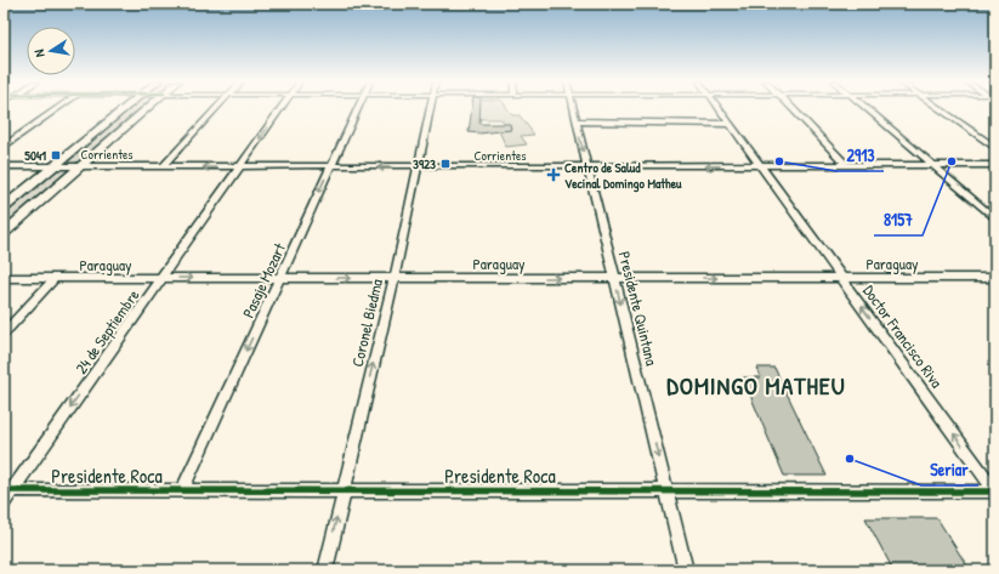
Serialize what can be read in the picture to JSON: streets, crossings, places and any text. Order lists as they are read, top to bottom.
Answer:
{
  "streets": {
    "street": [
      "Corrientes",
      "Paraguay",
      "Pasaje Mozart",
      "Presidente Quintana",
      "Coronel Biedma",
      "24 de Septiembre",
      "Doctor Francisco Riva",
      "Presidente Roca"
    ]
  },
  "crossings": [
    ["Corrientes", "Pasaje Mozart"],
    ["Corrientes", "Presidente Quintana"],
    ["Corrientes", "Coronel Biedma"],
    ["Corrientes", "24 de Septiembre"],
    ["Corrientes", "Doctor Francisco Riva"],
    ["Paraguay", "Pasaje Mozart"],
    ["Paraguay", "Presidente Quintana"],
    ["Paraguay", "Coronel Biedma"],
    ["Paraguay", "24 de Septiembre"],
    ["Paraguay", "Doctor Francisco Riva"],
    ["Pasaje Mozart", "Presidente Roca"],
    ["Presidente Quintana", "Presidente Roca"],
    ["Coronel Biedma", "Presidente Roca"],
    ["24 de Septiembre", "Presidente Roca"],
    ["Doctor Francisco Riva", "Presidente Roca"]
  ],
  "one_way": [
    "Paraguay",
    "Pasaje Mozart",
    "Presidente Quintana",
    "Coronel Biedma",
    "24 de Septiembre",
    "Doctor Francisco Riva"
  ],
  "districts": ["DOMINGO MATHEU"],
  "places": {
    "transit": ["5041", "3923"],
    "other": ["2913", "8157", "Seriar"],
    "health": ["Centro de Salud Vecinal Domingo Matheu"]
  },
  "north": "left"
}
